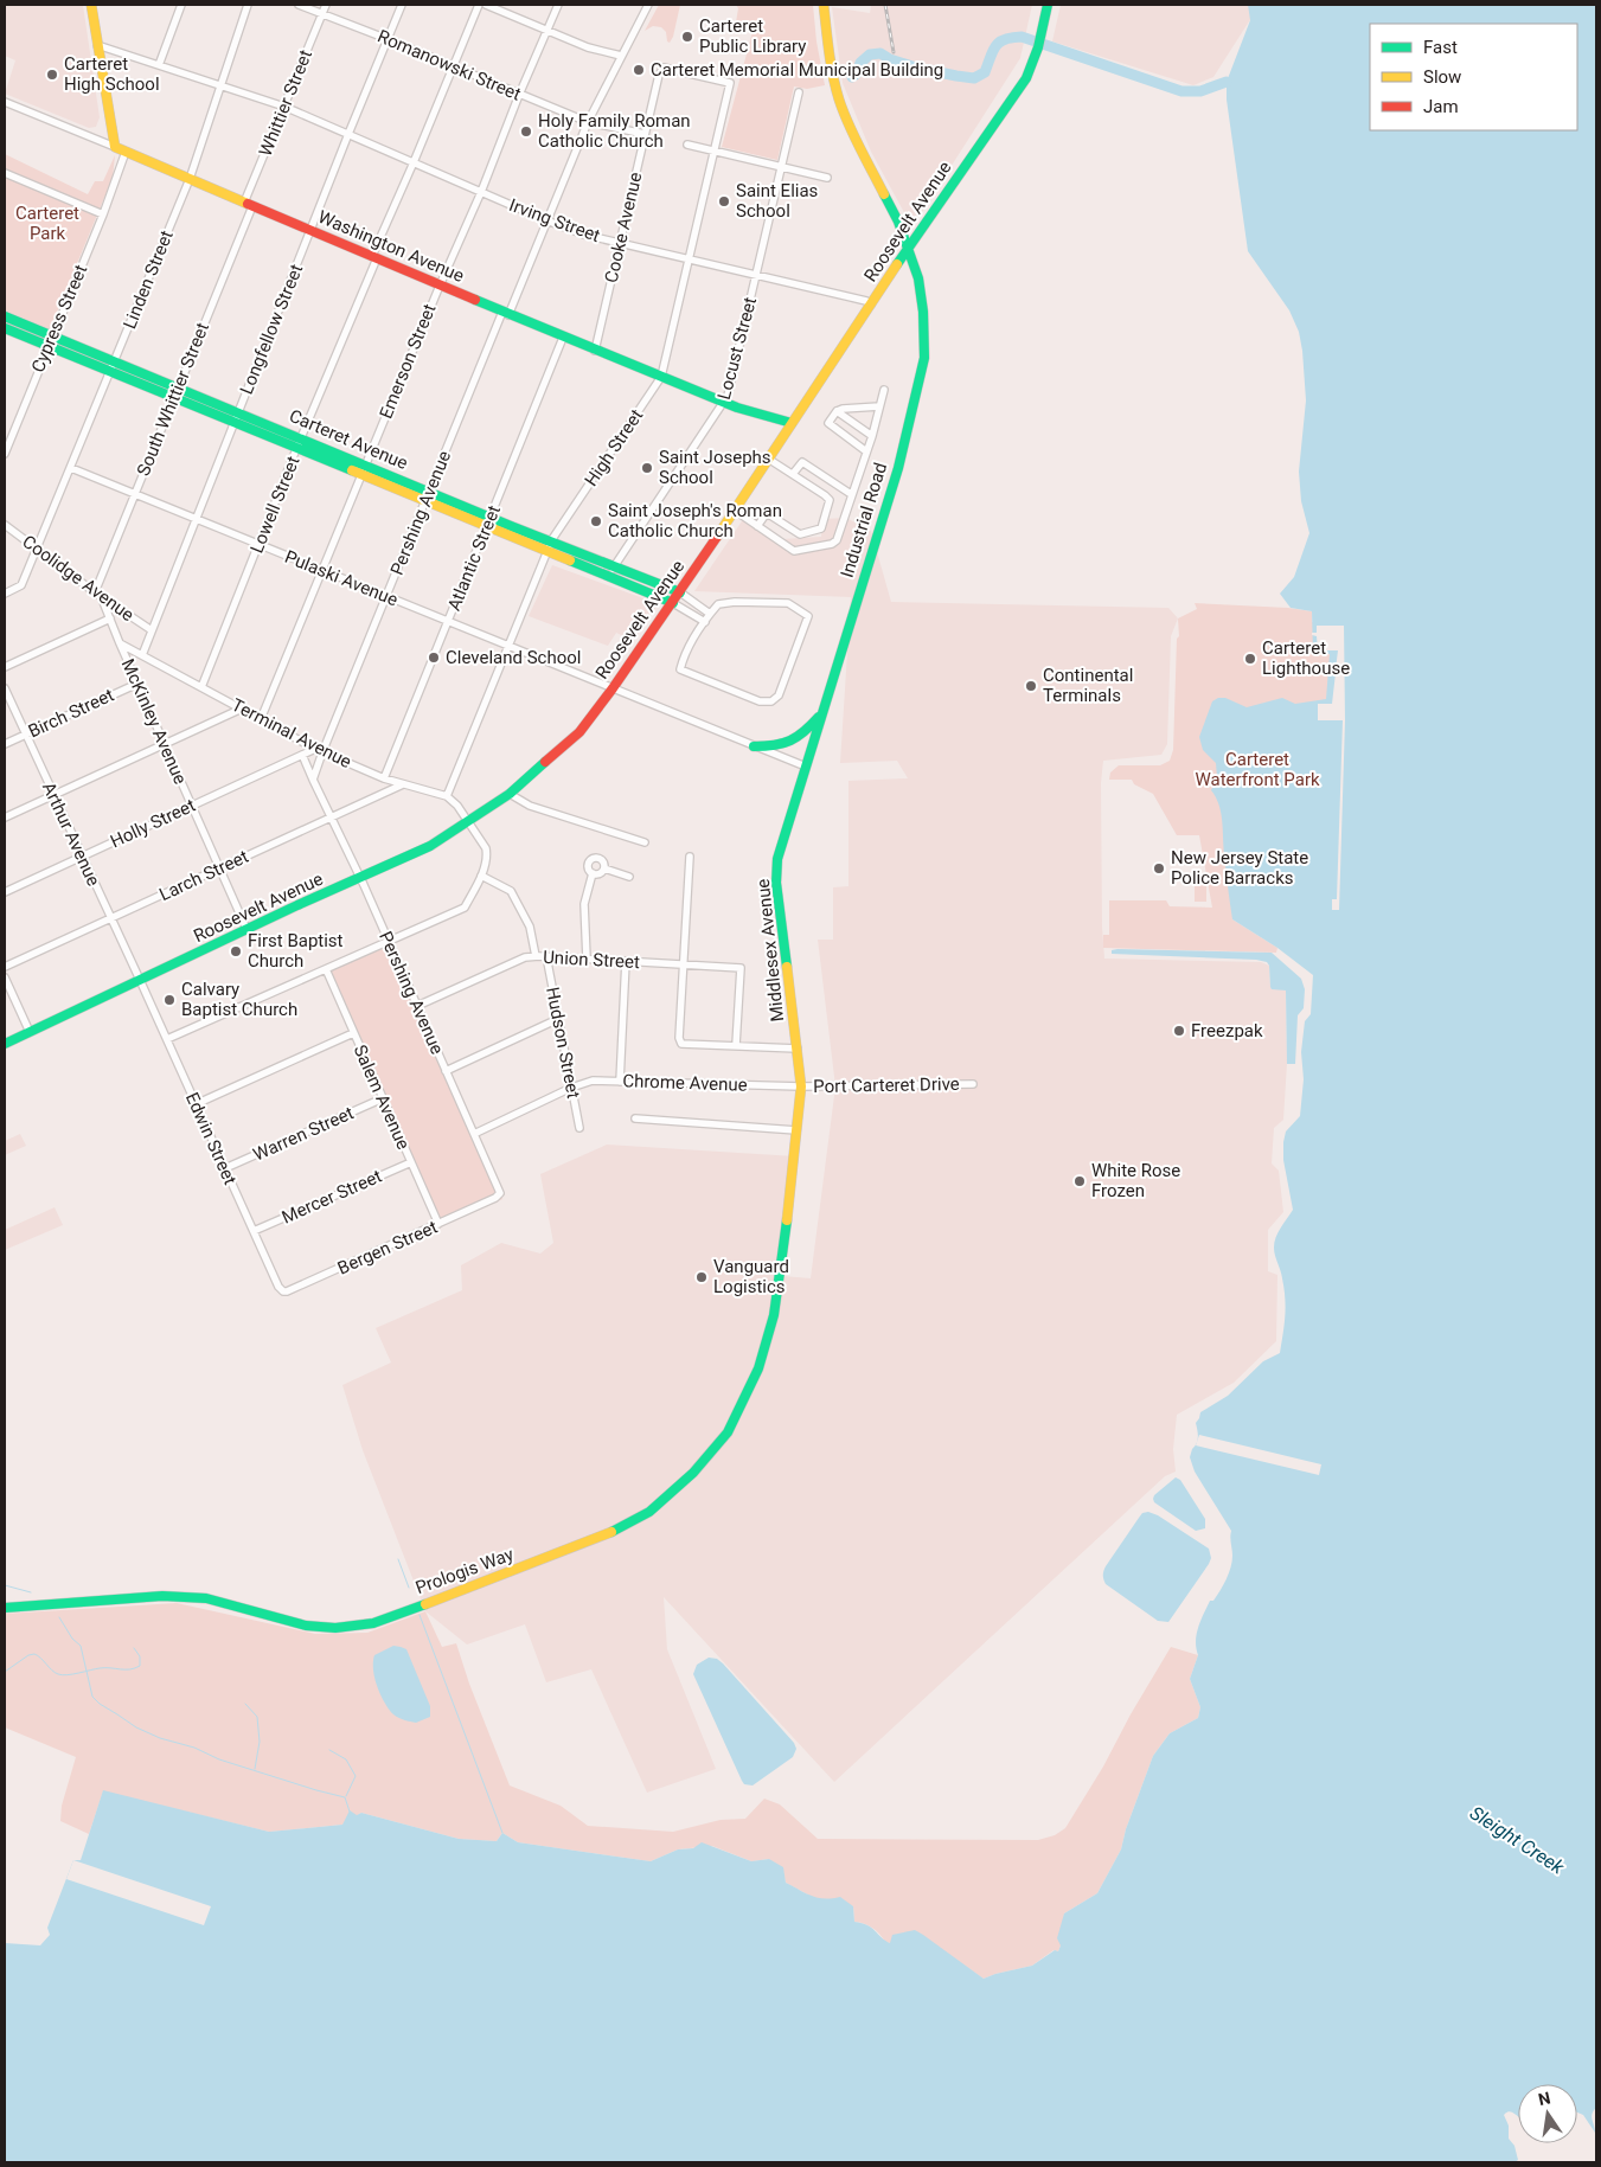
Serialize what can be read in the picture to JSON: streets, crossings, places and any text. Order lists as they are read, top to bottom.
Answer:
{
  "streets": {
    "street": [
      "Romanowski Street",
      "Whittier Street",
      "Irving Street",
      "Roosevelt Avenue",
      "Cooke Avenue",
      "Washington Avenue",
      "Linden Street",
      "Cypress Street",
      "Longfellow Street",
      "Locust Street",
      "Emerson Street",
      "South Whittier Street",
      "Carteret Avenue",
      "High Street",
      "Lowell Street",
      "Pershing Avenue",
      "Industrial Road",
      "Atlantic Street",
      "Coolidge Avenue",
      "Pulaski Avenue",
      "Birch Street",
      "McKinley Avenue",
      "Terminal Avenue",
      "Holly Street",
      "Arthur Avenue",
      "Larch Street",
      "Middlesex Avenue",
      "Union Street",
      "Hudson Street",
      "Chrome Avenue",
      "Port Carteret Drive",
      "Salem Avenue",
      "Warren Street",
      "Edwin Street",
      "Mercer Street",
      "Bergen Street",
      "Prologis Way"
    ]
  },
  "crossings": [
    ["Romanowski Street", "Whittier Street"],
    ["Romanowski Street", "Cooke Avenue"],
    ["Romanowski Street", "Longfellow Street"],
    ["Romanowski Street", "Emerson Street"],
    ["Romanowski Street", "Lowell Street"],
    ["Romanowski Street", "Pershing Avenue"],
    ["Whittier Street", "Irving Street"],
    ["Whittier Street", "Washington Avenue"],
    ["Whittier Street", "South Whittier Street"],
    ["Irving Street", "Roosevelt Avenue"],
    ["Irving Street", "Cooke Avenue"],
    ["Irving Street", "Linden Street"],
    ["Irving Street", "Longfellow Street"],
    ["Irving Street", "Locust Street"],
    ["Irving Street", "Emerson Street"],
    ["Irving Street", "High Street"],
    ["Irving Street", "Lowell Street"],
    ["Irving Street", "Pershing Avenue"],
    ["Roosevelt Avenue", "Washington Avenue"],
    ["Roosevelt Avenue", "Carteret Avenue"],
    ["Roosevelt Avenue", "Pershing Avenue"],
    ["Roosevelt Avenue", "Industrial Road"],
    ["Roosevelt Avenue", "Pulaski Avenue"],
    ["Roosevelt Avenue", "McKinley Avenue"],
    ["Roosevelt Avenue", "Arthur Avenue"],
    ["Roosevelt Avenue", "Edwin Street"],
    ["Cooke Avenue", "Washington Avenue"],
    ["Cooke Avenue", "High Street"],
    ["Washington Avenue", "Linden Street"],
    ["Washington Avenue", "Cypress Street"],
    ["Washington Avenue", "Longfellow Street"],
    ["Washington Avenue", "Locust Street"],
    ["Washington Avenue", "Emerson Street"],
    ["Washington Avenue", "South Whittier Street"],
    ["Washington Avenue", "High Street"],
    ["Washington Avenue", "Lowell Street"],
    ["Washington Avenue", "Pershing Avenue"],
    ["Washington Avenue", "Atlantic Street"],
    ["Linden Street", "Carteret Avenue"],
    ["Linden Street", "Coolidge Avenue"],
    ["Linden Street", "Pulaski Avenue"],
    ["Cypress Street", "Carteret Avenue"],
    ["Longfellow Street", "Carteret Avenue"],
    ["Longfellow Street", "Coolidge Avenue"],
    ["Longfellow Street", "Pulaski Avenue"],
    ["Longfellow Street", "McKinley Avenue"],
    ["Longfellow Street", "Terminal Avenue"],
    ["Locust Street", "Carteret Avenue"],
    ["Emerson Street", "Carteret Avenue"],
    ["Emerson Street", "Pulaski Avenue"],
    ["Emerson Street", "Terminal Avenue"],
    ["South Whittier Street", "Carteret Avenue"],
    ["South Whittier Street", "Coolidge Avenue"],
    ["South Whittier Street", "Pulaski Avenue"],
    ["South Whittier Street", "McKinley Avenue"],
    ["Carteret Avenue", "High Street"],
    ["Carteret Avenue", "Lowell Street"],
    ["Carteret Avenue", "Pershing Avenue"],
    ["Carteret Avenue", "Atlantic Street"],
    ["High Street", "Pulaski Avenue"],
    ["High Street", "Terminal Avenue"],
    ["Lowell Street", "Pulaski Avenue"],
    ["Lowell Street", "Terminal Avenue"],
    ["Pershing Avenue", "Pulaski Avenue"],
    ["Pershing Avenue", "Terminal Avenue"],
    ["Pershing Avenue", "Holly Street"],
    ["Pershing Avenue", "Larch Street"],
    ["Pershing Avenue", "Union Street"],
    ["Pershing Avenue", "Bergen Street"],
    ["Industrial Road", "Middlesex Avenue"],
    ["Atlantic Street", "Pulaski Avenue"],
    ["Atlantic Street", "Terminal Avenue"],
    ["Coolidge Avenue", "McKinley Avenue"],
    ["Birch Street", "McKinley Avenue"],
    ["Birch Street", "Arthur Avenue"],
    ["McKinley Avenue", "Terminal Avenue"],
    ["McKinley Avenue", "Holly Street"],
    ["McKinley Avenue", "Larch Street"],
    ["Terminal Avenue", "Holly Street"],
    ["Terminal Avenue", "Larch Street"],
    ["Holly Street", "Arthur Avenue"],
    ["Arthur Avenue", "Larch Street"],
    ["Arthur Avenue", "Edwin Street"],
    ["Middlesex Avenue", "Chrome Avenue"],
    ["Middlesex Avenue", "Port Carteret Drive"],
    ["Middlesex Avenue", "Prologis Way"],
    ["Union Street", "Hudson Street"],
    ["Hudson Street", "Chrome Avenue"],
    ["Chrome Avenue", "Port Carteret Drive"],
    ["Salem Avenue", "Warren Street"],
    ["Salem Avenue", "Mercer Street"],
    ["Salem Avenue", "Bergen Street"],
    ["Warren Street", "Edwin Street"],
    ["Edwin Street", "Mercer Street"],
    ["Edwin Street", "Bergen Street"]
  ],
  "water": ["Sleight Creek"],
  "parks": ["Carteret Park", "Carteret Waterfront Park"],
  "places": [
    "Carteret Public Library",
    "Carteret Memorial Municipal Building",
    "Carteret High School",
    "Holy Family Roman Catholic Church",
    "Saint Elias School",
    "Saint Josephs School",
    "Saint Joseph's Roman Catholic Church",
    "Cleveland School",
    "Carteret Lighthouse",
    "Continental Terminals",
    "New Jersey State Police Barracks",
    "First Baptist Church",
    "Calvary Baptist Church",
    "Freezpak",
    "White Rose Frozen",
    "Vanguard Logistics"
  ],
  "legend": ["Fast", "Slow", "Jam"],
  "north": "top"
}
